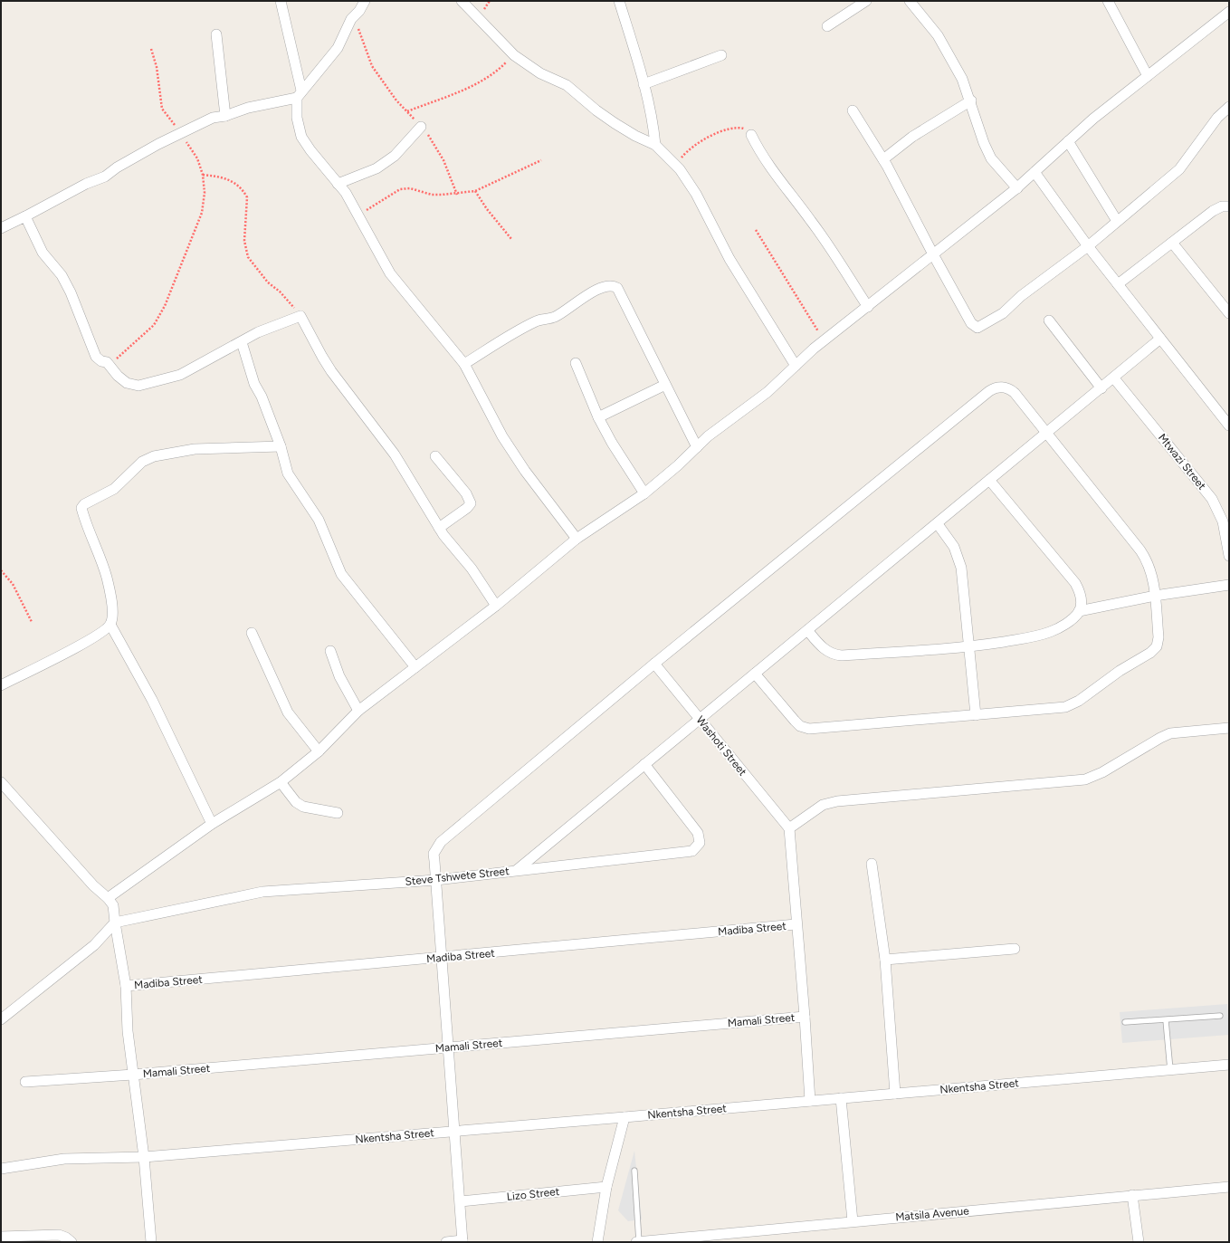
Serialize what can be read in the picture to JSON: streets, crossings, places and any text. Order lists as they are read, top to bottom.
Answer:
{
  "streets": {
    "street": [
      "Mtwazi Street",
      "Washoti Street",
      "Steve Tshwete Street",
      "Madiba Street",
      "Mamali Street",
      "Nkentsha Street",
      "Lizo Street",
      "Matsila Avenue"
    ]
  }
}
